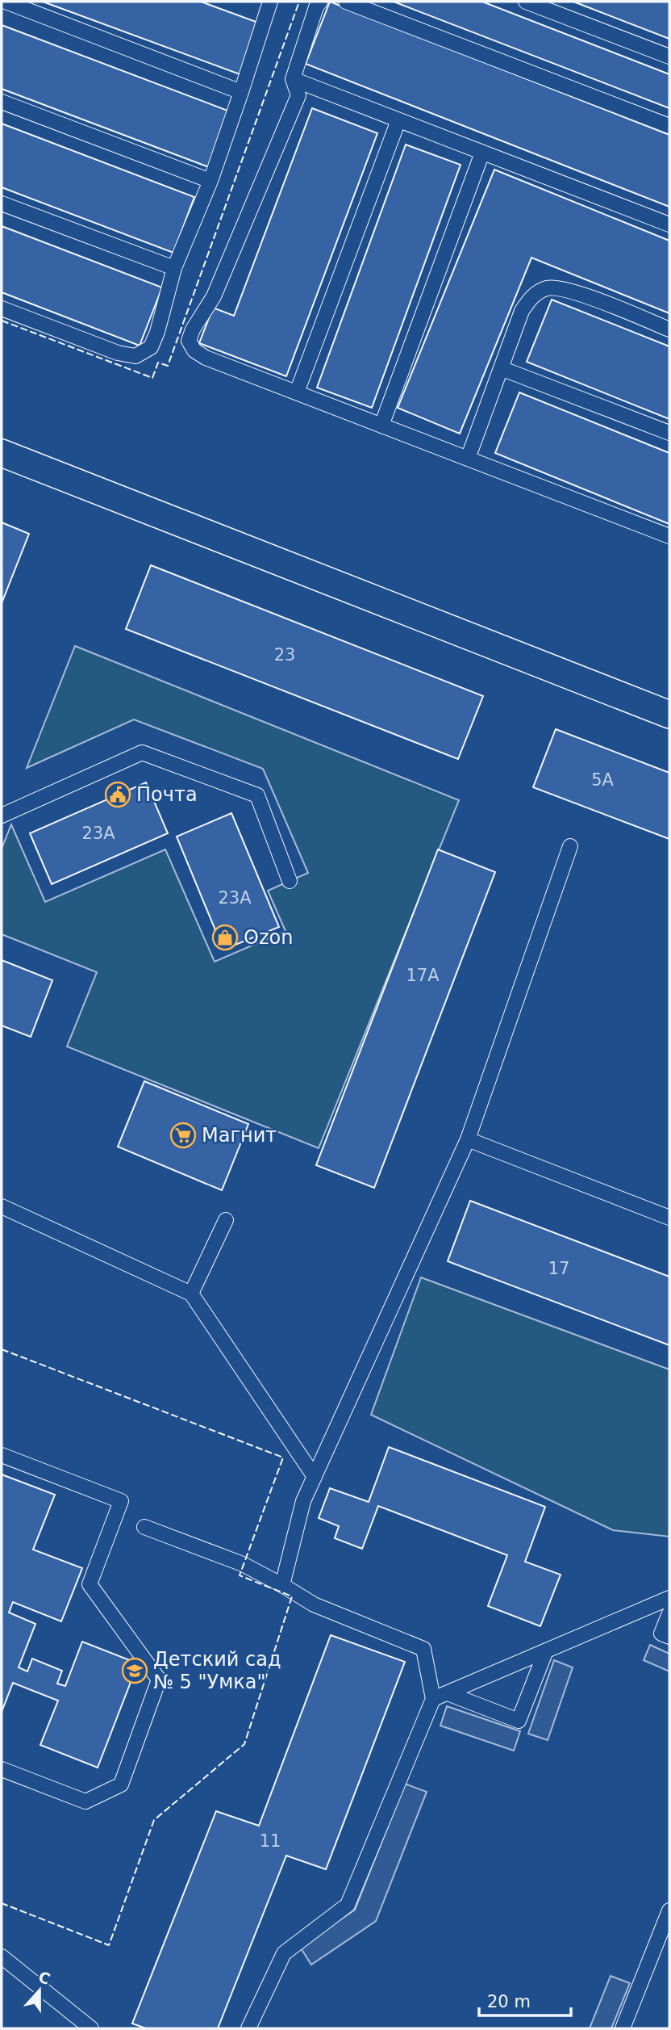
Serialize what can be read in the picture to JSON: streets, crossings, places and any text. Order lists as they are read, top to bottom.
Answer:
{
  "places": {
    "public building": ["Почта"],
    "shop": ["Ozon"],
    "supermarket": ["Магнит"],
    "school or university": ["Детский сад № 5 \"Умка\""]
  },
  "house_numbers": [
    "23",
    "5А",
    "23А",
    "23А",
    "17А",
    "17",
    "11"
  ],
  "scale_bar": "20 m",
  "north": "top"
}
